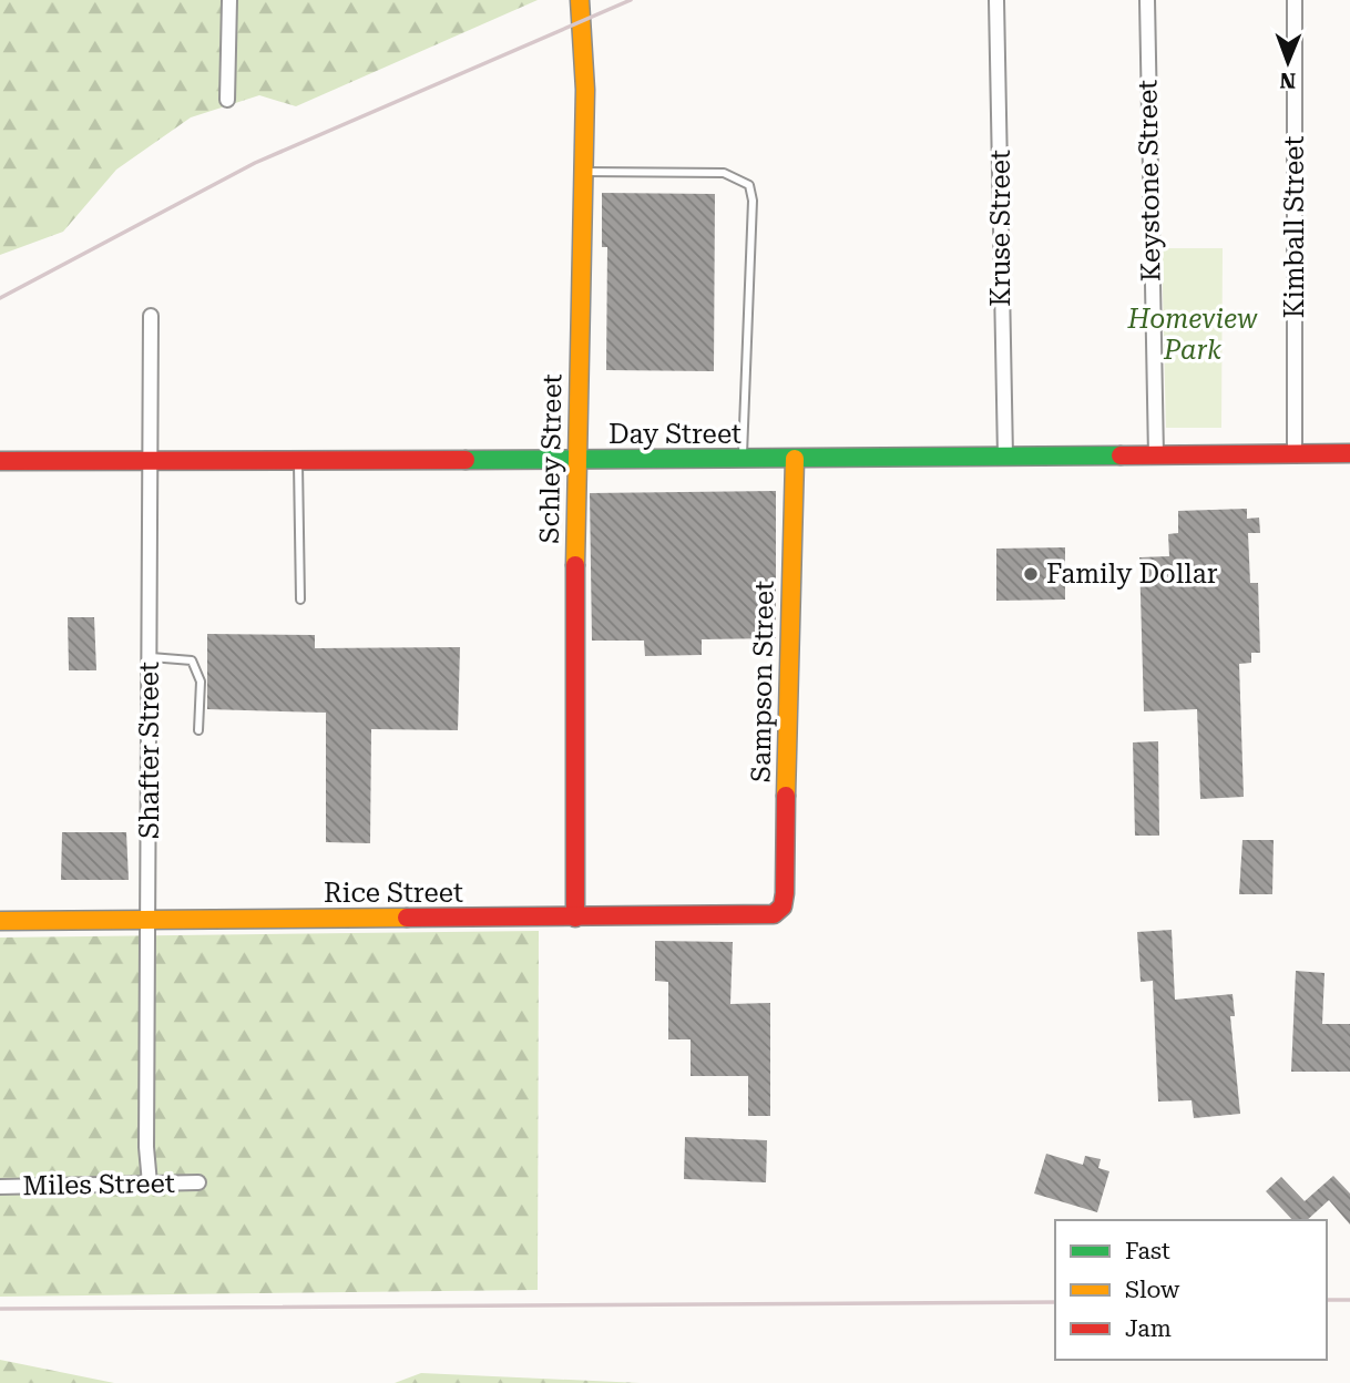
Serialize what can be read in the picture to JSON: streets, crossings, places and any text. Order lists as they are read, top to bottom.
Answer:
{
  "streets": {
    "street": [
      "Keystone Street",
      "Kimball Street",
      "Kruse Street",
      "Day Street",
      "Schley Street",
      "Sampson Street",
      "Shafter Street",
      "Rice Street",
      "Miles Street"
    ]
  },
  "crossings": [
    ["Keystone Street", "Day Street"],
    ["Kimball Street", "Day Street"],
    ["Kruse Street", "Day Street"],
    ["Day Street", "Schley Street"],
    ["Day Street", "Sampson Street"],
    ["Day Street", "Shafter Street"],
    ["Schley Street", "Rice Street"],
    ["Sampson Street", "Rice Street"],
    ["Shafter Street", "Rice Street"],
    ["Shafter Street", "Miles Street"]
  ],
  "parks": ["Homeview Park"],
  "places": ["Family Dollar"],
  "legend": ["Fast", "Slow", "Jam"],
  "north": "bottom"
}
